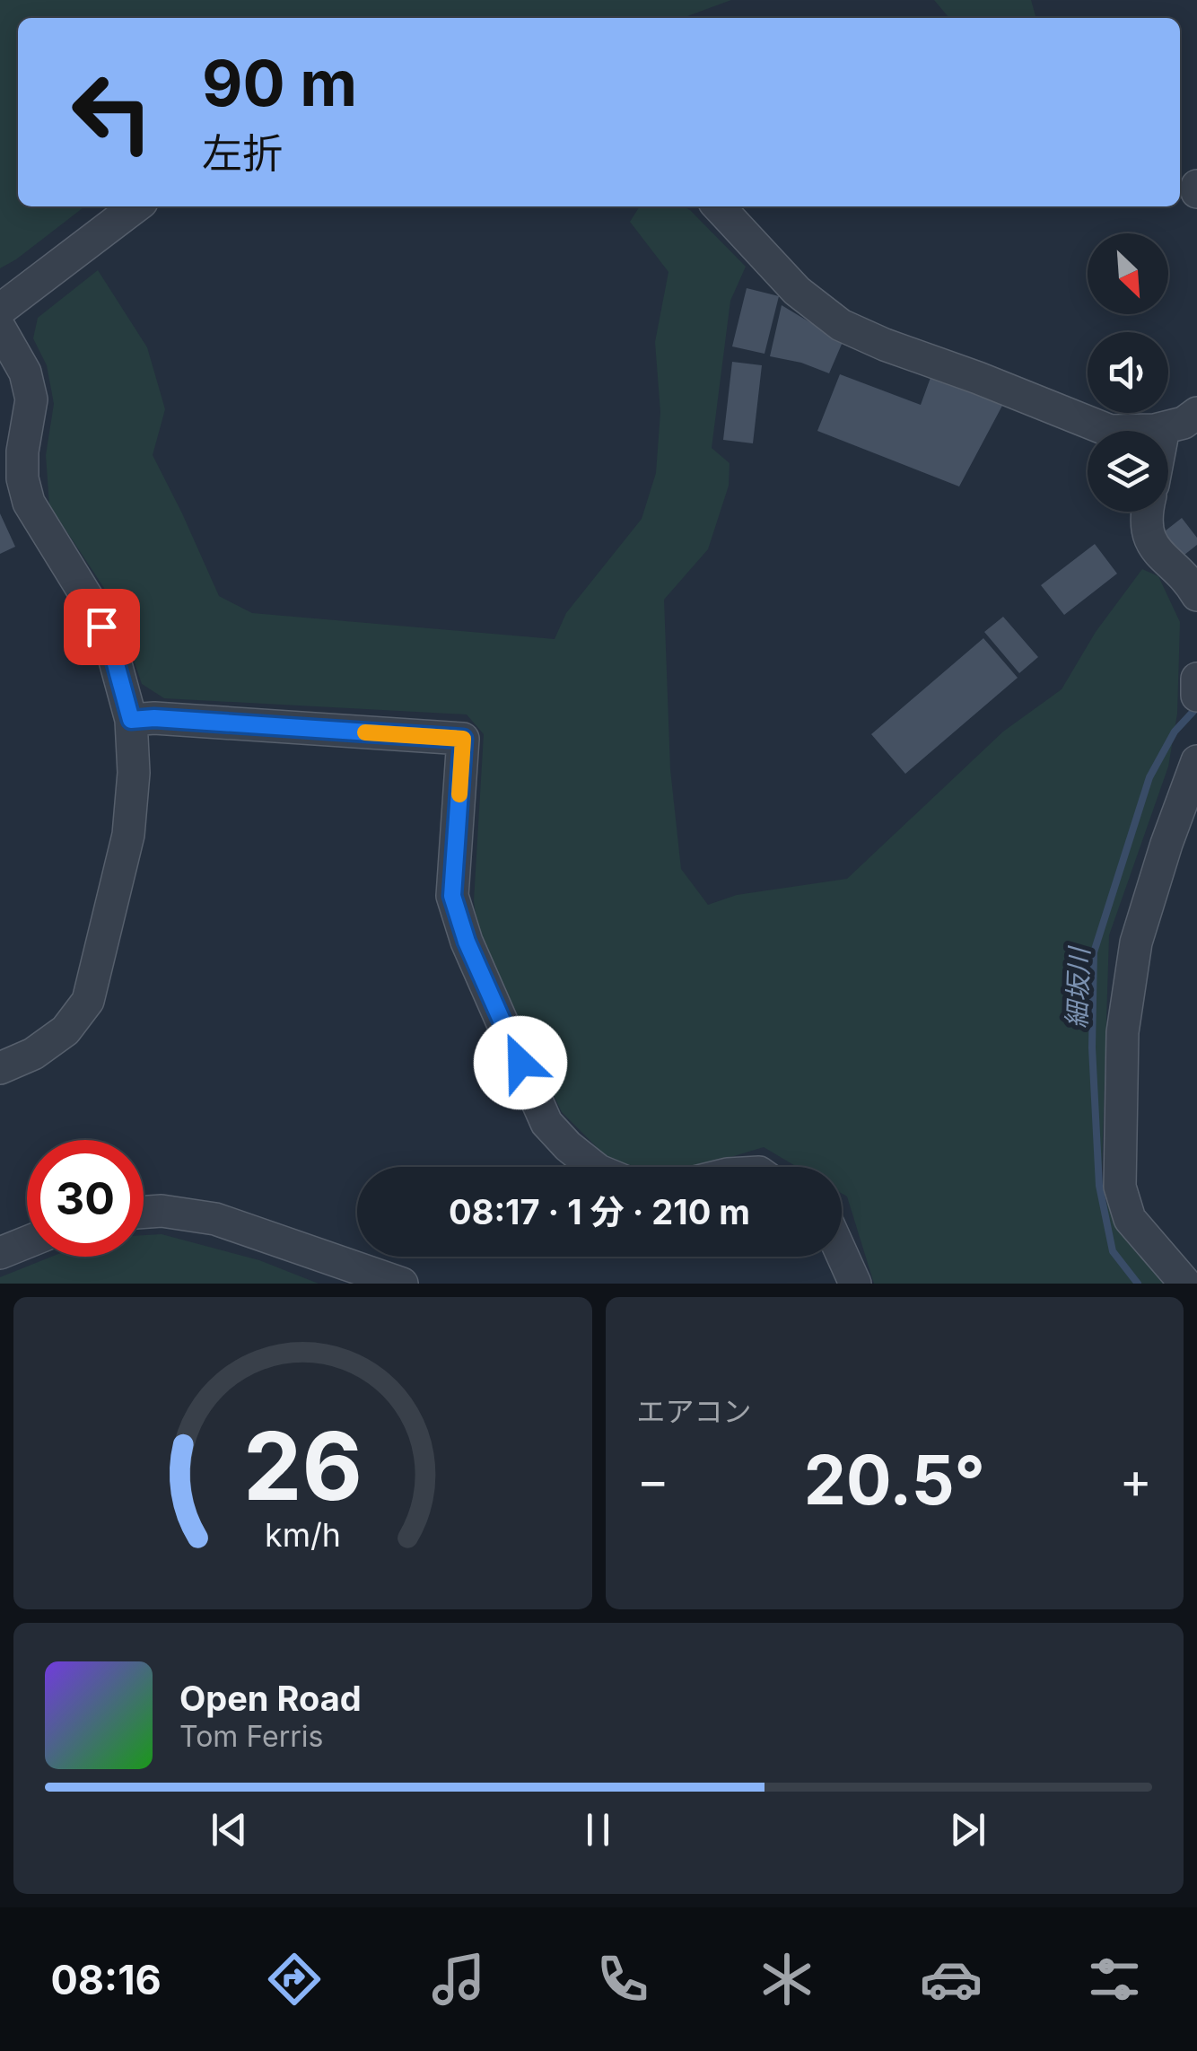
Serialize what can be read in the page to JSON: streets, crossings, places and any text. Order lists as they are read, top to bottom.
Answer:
{
  "water": ["細坂川"],
  "north": "bottom right",
  "page": {
    "turn": ["90 m", "左折"],
    "limit": "30",
    "trip": "08:17 · 1 分 · 210 m",
    "tile": "エアコン",
    "heat": ["−", "20.5°", "+"],
    "song": ["Open Road", "Tom Ferris"],
    "tabs": "08:16",
    "gauge": ["26", "km/h"]
  }
}
